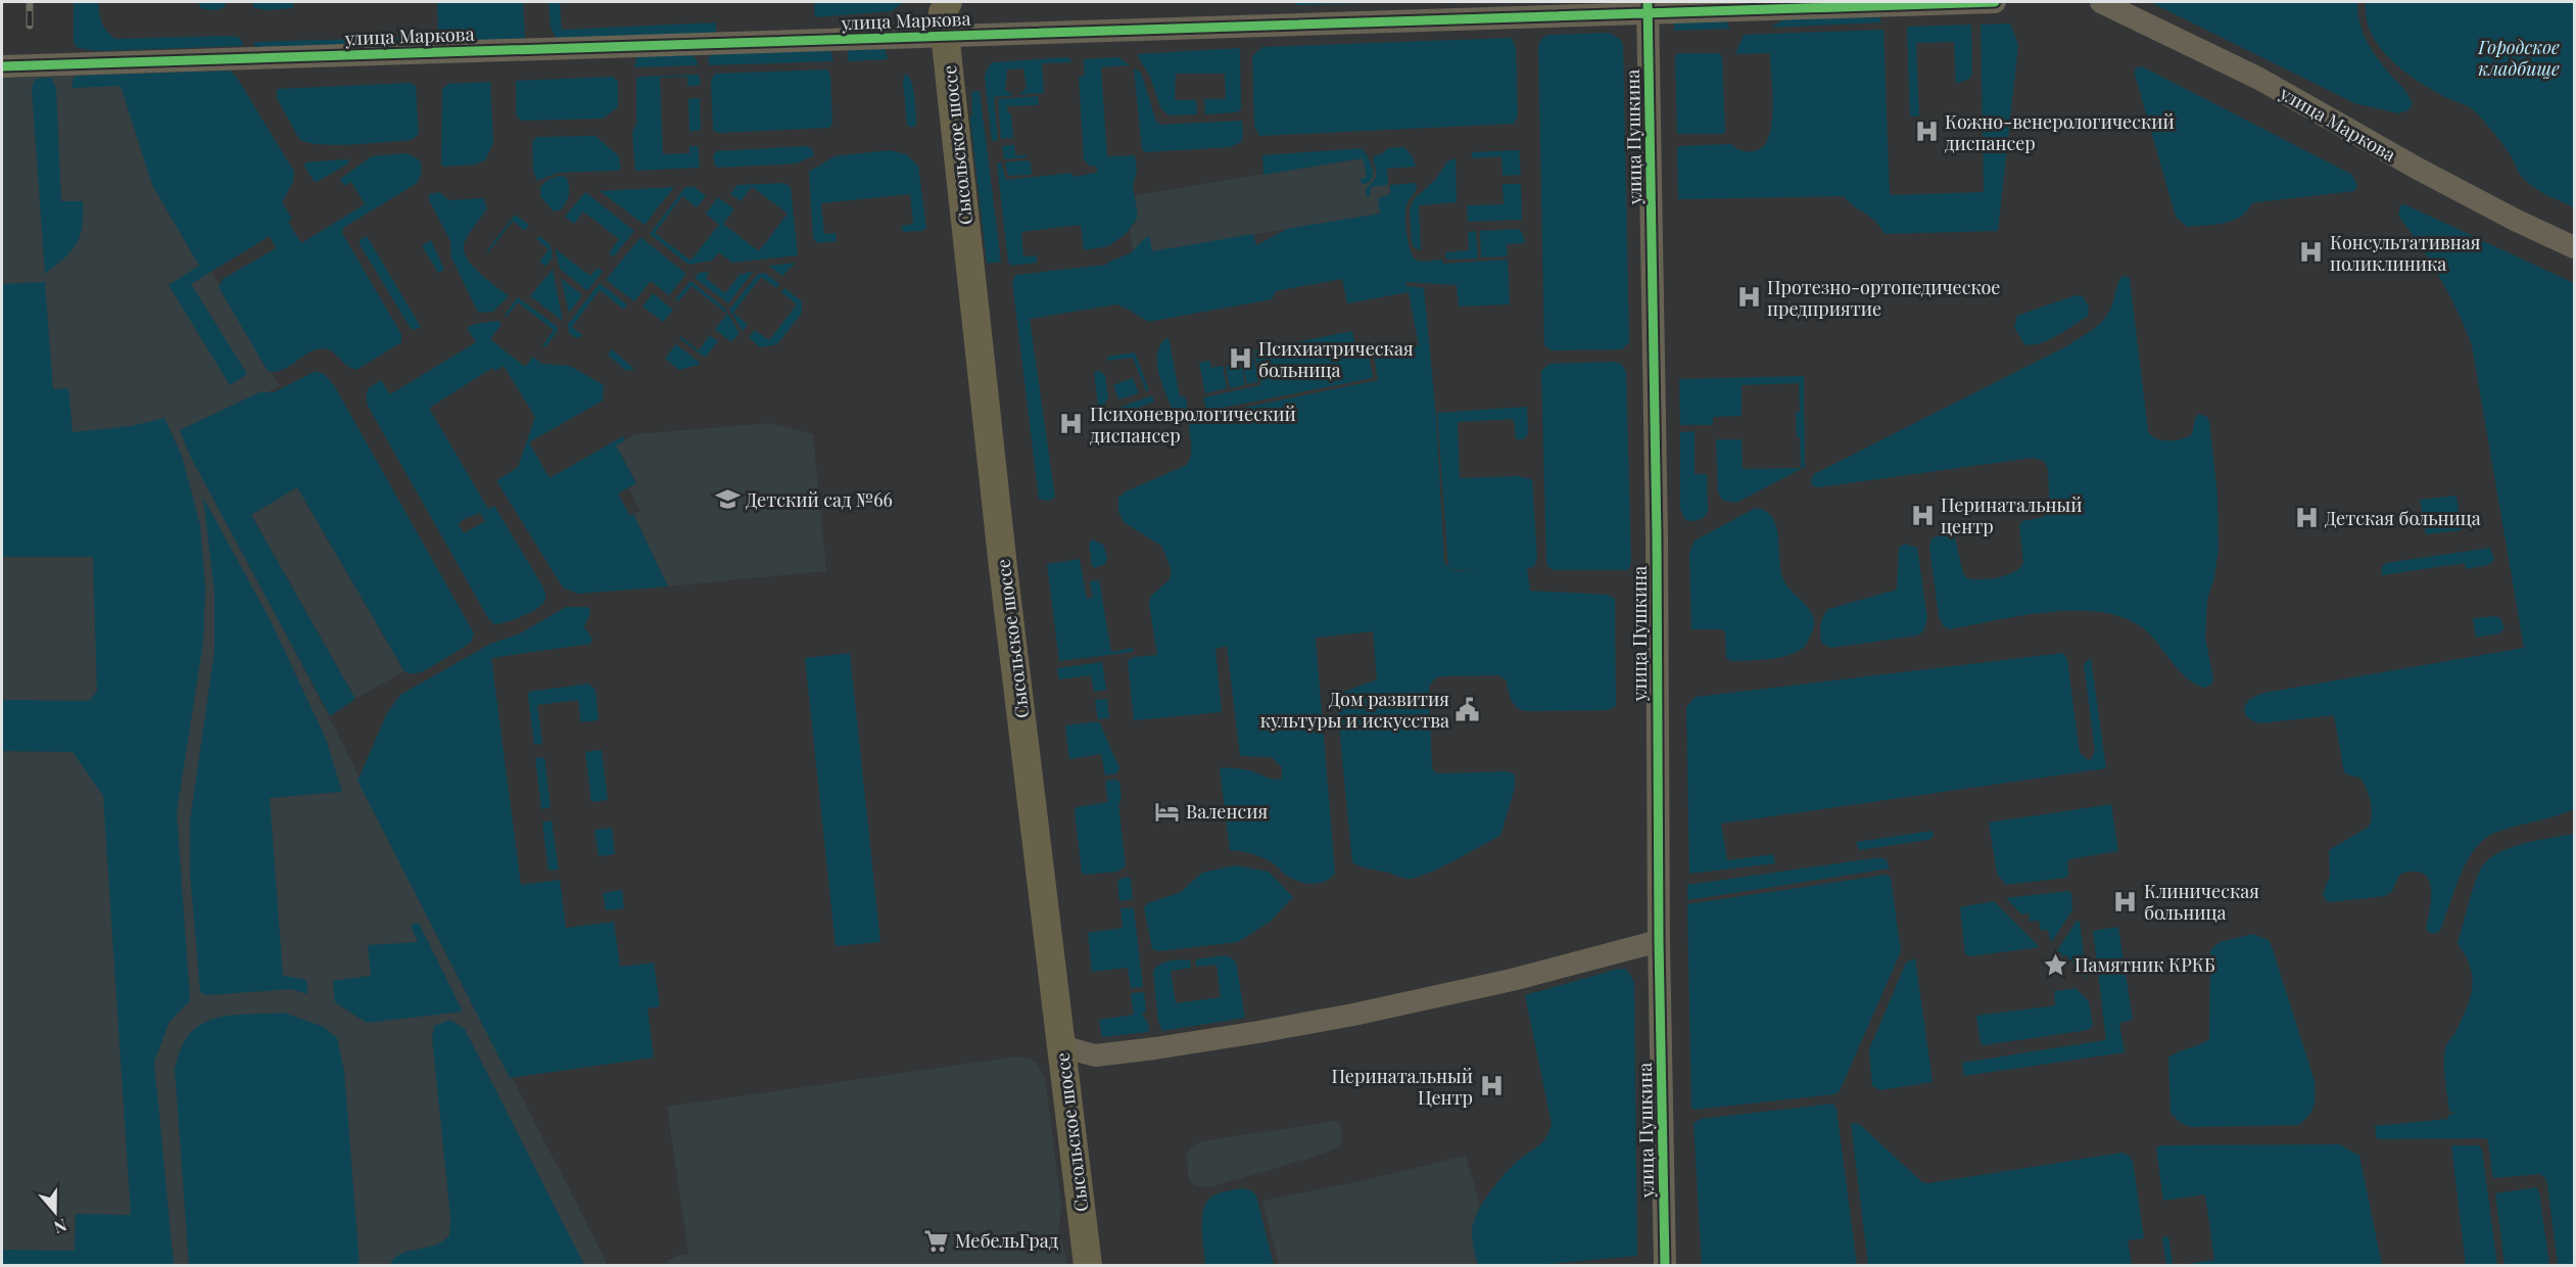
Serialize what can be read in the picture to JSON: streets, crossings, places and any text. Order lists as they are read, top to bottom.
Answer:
{
  "streets": {
    "main road": ["Сысольское шоссе"],
    "street": ["улица Маркова", "улица Пушкина"]
  },
  "crossings": [
    ["улица Маркова", "улица Пушкина"],
    ["улица Маркова", "Сысольское шоссе"]
  ],
  "parks": ["Городское кладбище"],
  "places": {
    "hospital": [
      "Кожно-венерологический диспансер",
      "Консультативная поликлиника",
      "Протезно-ортопедическое предприятие",
      "Психиатрическая больница",
      "Психоневрологический диспансер",
      "Перинатальный центр",
      "Детская больница",
      "Клиническая больница",
      "Перинатальный Центр"
    ],
    "school or university": ["Детский сад №66"],
    "public building": ["Дом развития культуры и искусства"],
    "hotel": ["Валенсия"],
    "place": ["Памятник КРКБ"],
    "supermarket": ["МебельГрад"]
  },
  "north": "bottom"
}
